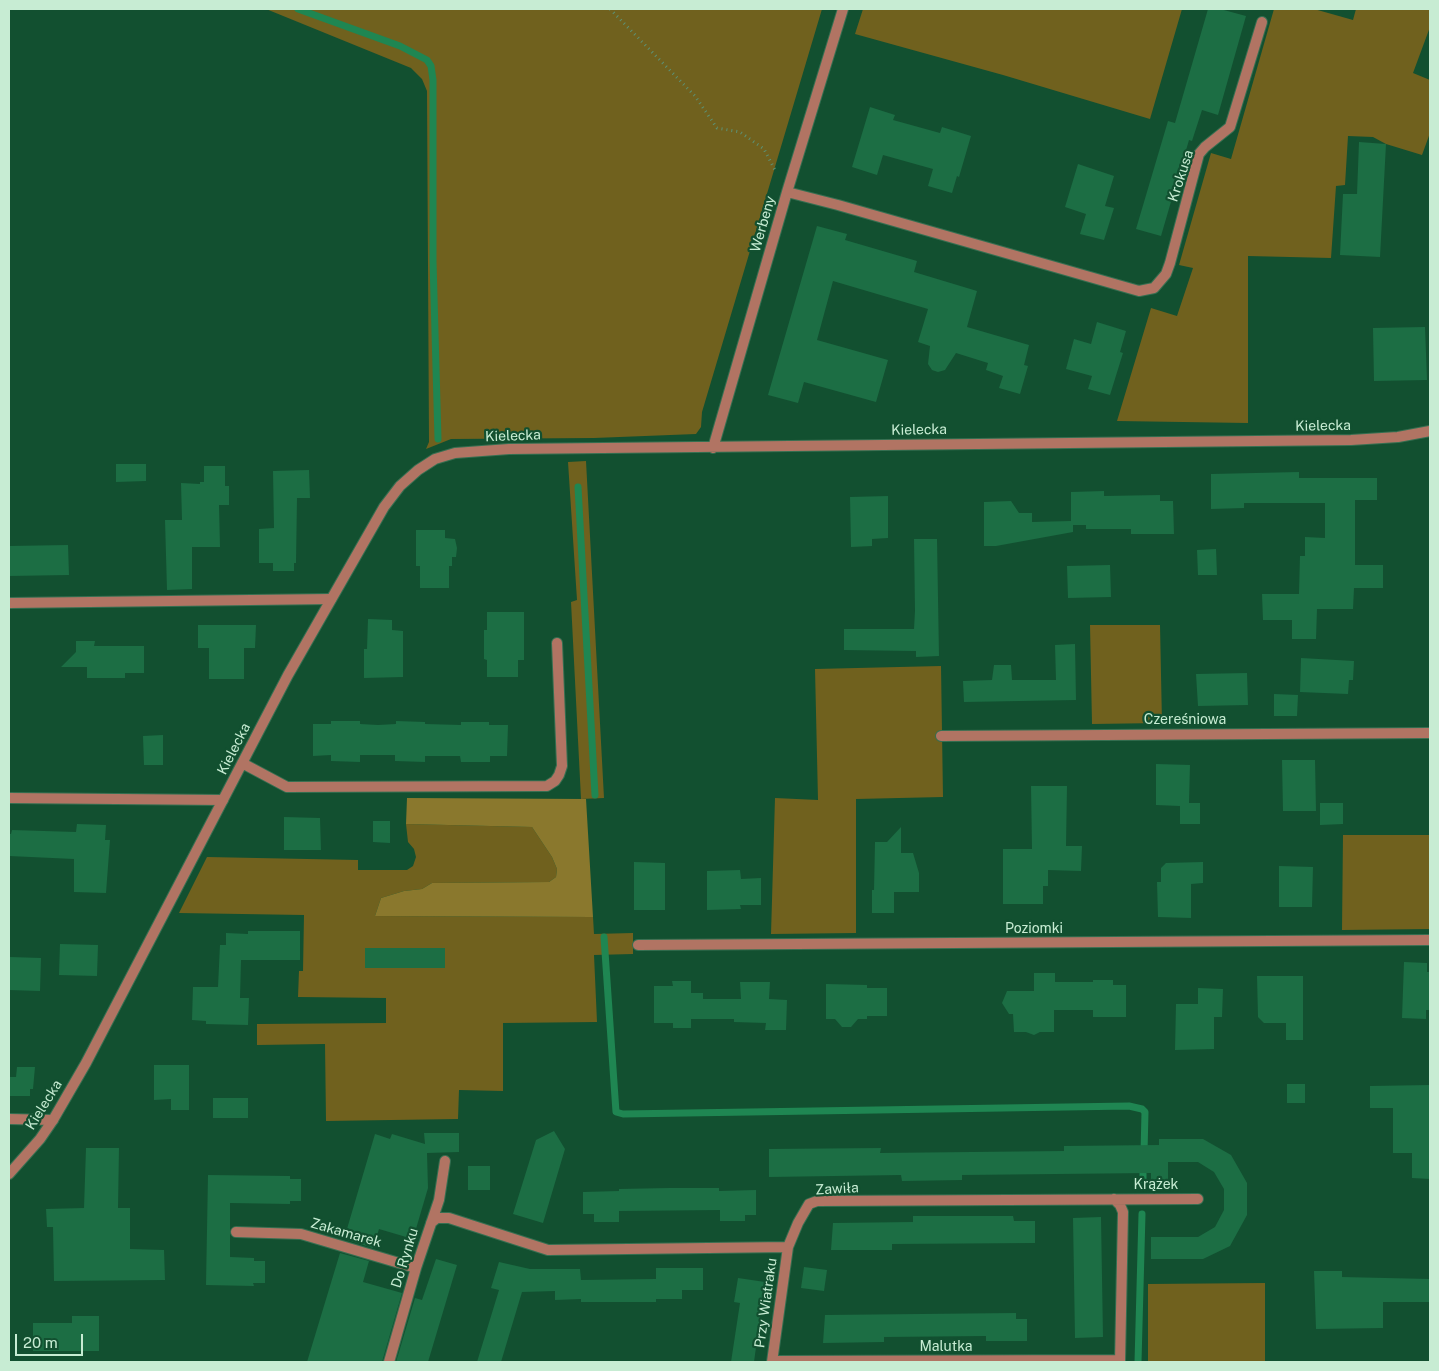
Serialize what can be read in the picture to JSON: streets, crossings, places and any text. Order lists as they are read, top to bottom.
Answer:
{
  "streets": {
    "street": [
      "Krokusa",
      "Werbeny",
      "Kielecka",
      "Czereśniowa",
      "Poziomki",
      "Krążek",
      "Zawiła",
      "Zakamarek",
      "Do Rynku",
      "Przy Wiatraku",
      "Malutka"
    ]
  },
  "crossings": [
    ["Krokusa", "Werbeny"],
    ["Werbeny", "Kielecka"],
    ["Krążek", "Zawiła"],
    ["Zawiła", "Przy Wiatraku"],
    ["Zakamarek", "Do Rynku"],
    ["Przy Wiatraku", "Malutka"]
  ],
  "scale_bar": "20 m"
}
